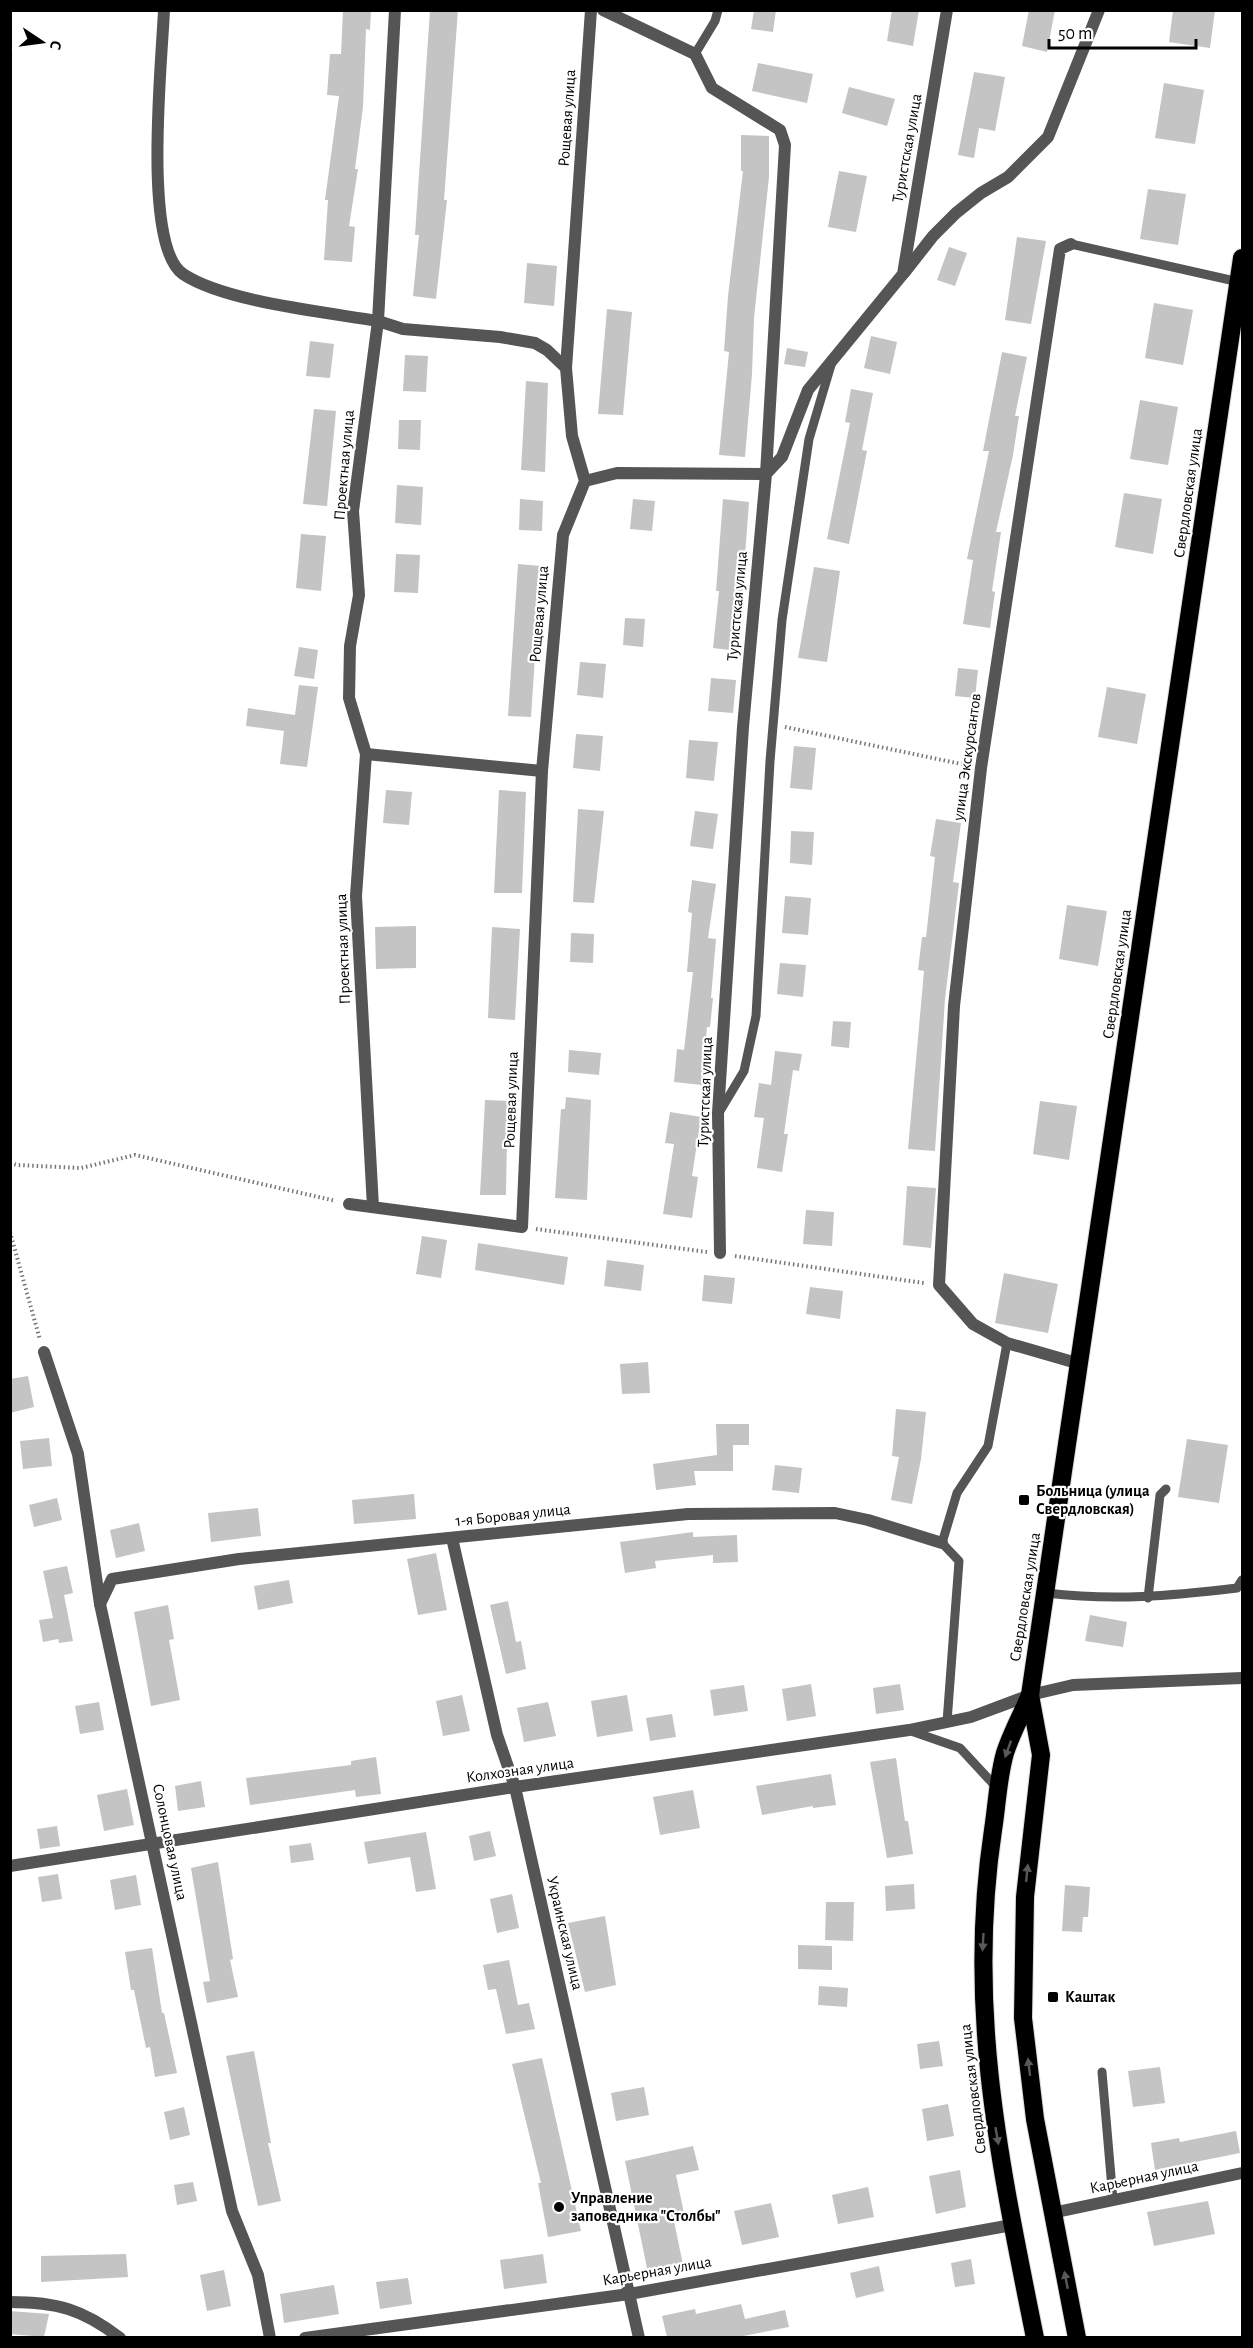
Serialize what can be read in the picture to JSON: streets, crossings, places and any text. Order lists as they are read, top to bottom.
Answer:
{
  "streets": {
    "highway": ["Свердловская улица"],
    "street": [
      "Рощевая улица",
      "Туристская улица",
      "Проектная улица",
      "улица Экскурсантов",
      "1-я Боровая улица",
      "Колхозная улица",
      "Солонцовая улица",
      "Украинская улица",
      "Карьерная улица"
    ]
  },
  "crossings": [
    ["Рощевая улица", "Проектная улица"],
    ["Свердловская улица", "Колхозная улица"],
    ["Свердловская улица", "Карьерная улица"],
    ["1-я Боровая улица", "Солонцовая улица"],
    ["1-я Боровая улица", "Украинская улица"],
    ["Колхозная улица", "Солонцовая улица"],
    ["Колхозная улица", "Украинская улица"],
    ["Украинская улица", "Карьерная улица"]
  ],
  "places": {
    "transit": ["Больница (улица Свердловская)", "Каштак"],
    "other": ["Управление заповедника \"Столбы\""]
  },
  "scale_bar": "50 m",
  "north": "right"
}
